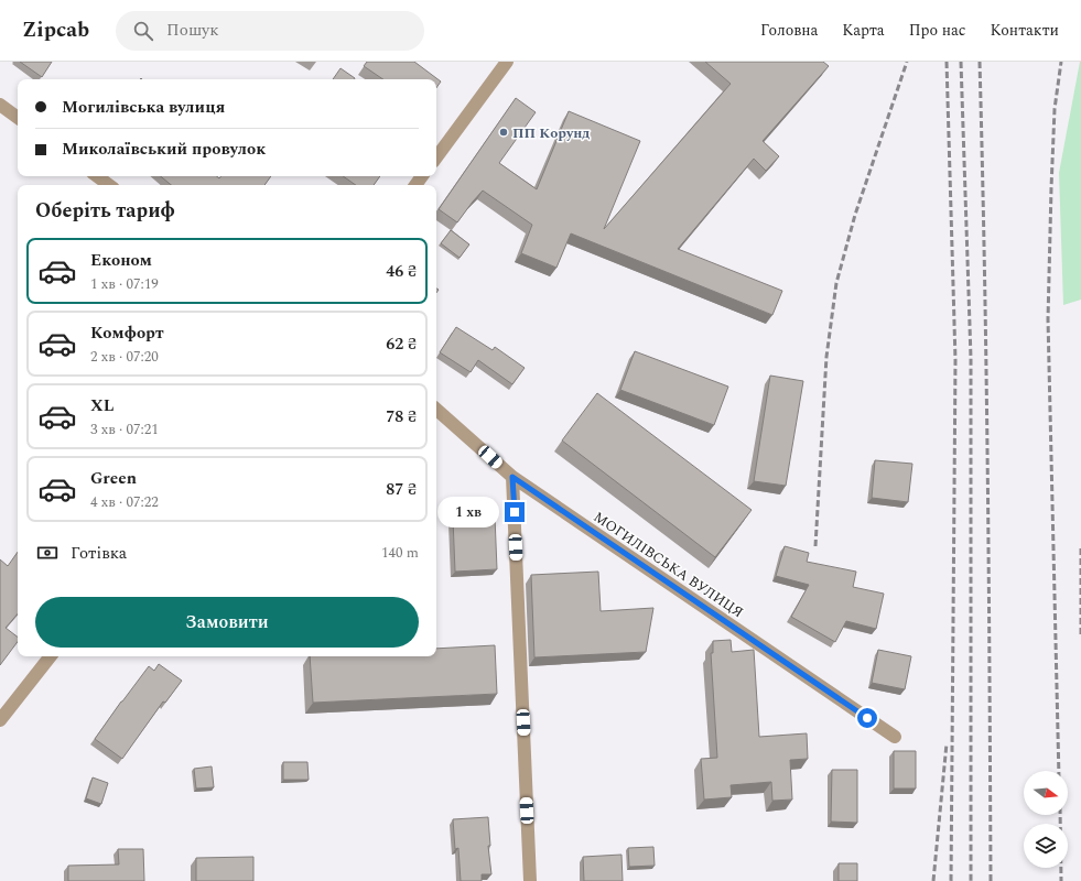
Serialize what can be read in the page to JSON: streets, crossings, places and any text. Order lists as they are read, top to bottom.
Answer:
{
  "streets": {
    "street": ["МОГИЛІВСЬКА ВУЛИЦЯ"]
  },
  "places": ["ПП Корунд"],
  "north": "right",
  "page": {
    "header": "Zipcab",
    "search": "Пошук",
    "nav": [
      "Головна",
      "Карта",
      "Про нас",
      "Контакти"
    ],
    "banner": ["Могилівська вулиця", "Миколаївський провулок"],
    "heading": "Оберіть тариф",
    "list": [
      {
        "name": "Економ",
        "note": "1 хв · 07:19",
        "value": "46 ₴"
      },
      {
        "name": "Комфорт",
        "note": "2 хв · 07:20",
        "value": "62 ₴"
      },
      {
        "name": "XL",
        "note": "3 хв · 07:21",
        "value": "78 ₴"
      },
      {
        "name": "Green",
        "note": "4 хв · 07:22",
        "value": "87 ₴"
      }
    ],
    "bubble": "1 хв",
    "pay": ["Готівка", "140 m"],
    "buttons": "Замовити"
  }
}
